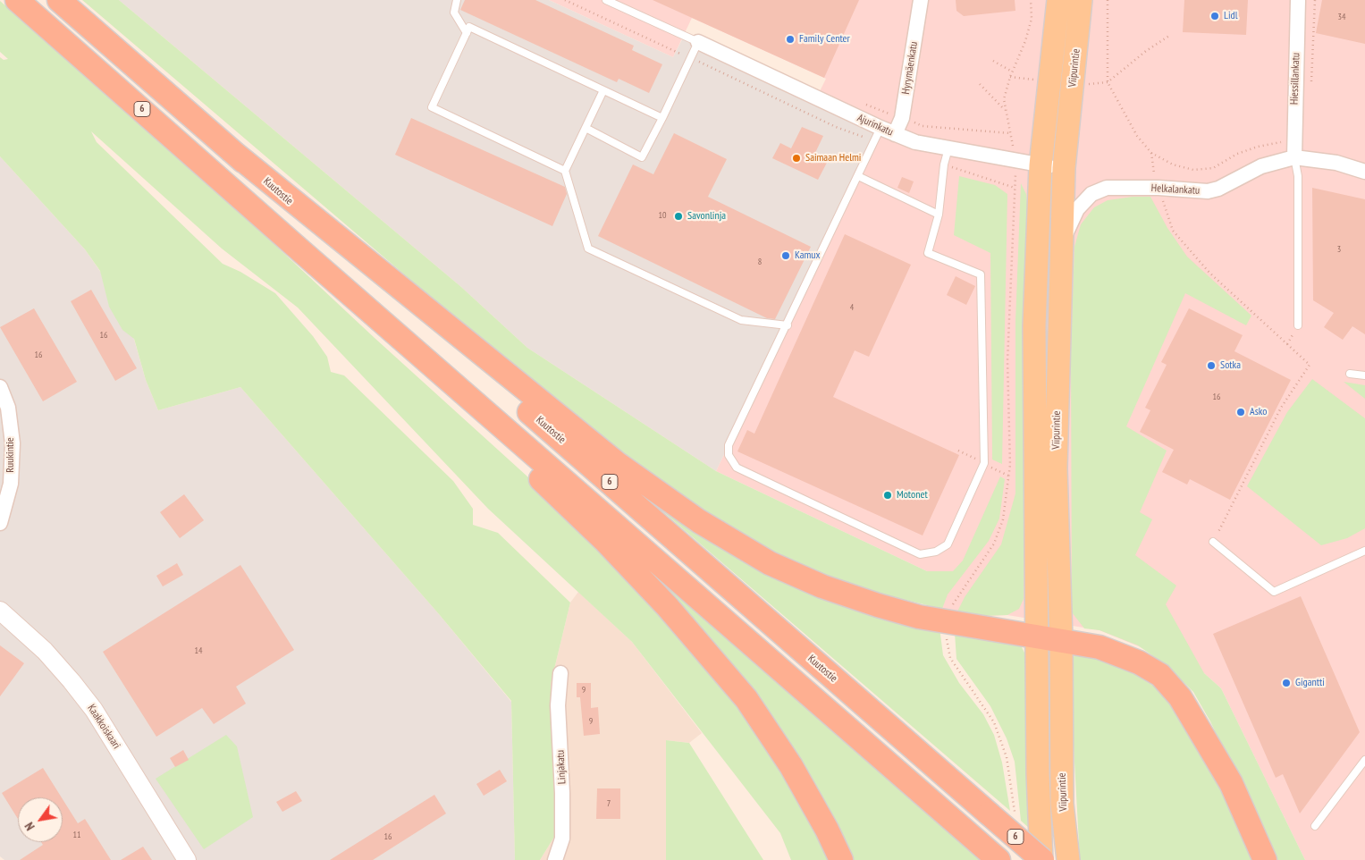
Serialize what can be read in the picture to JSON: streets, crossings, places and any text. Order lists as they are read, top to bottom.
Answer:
{
  "streets": {
    "highway": ["6", "Kuutostie"],
    "main road": ["Viipurintie"],
    "street": [
      "Hyrymäenkatu",
      "Hiessillankatu",
      "Ajurinkatu",
      "Helkalankatu",
      "Ruukintie",
      "Kaakkoiskaari",
      "Linjakatu"
    ]
  },
  "crossings": [
    ["Hyrymäenkatu", "Ajurinkatu"],
    ["Viipurintie", "Ajurinkatu"],
    ["Viipurintie", "Helkalankatu"],
    ["Viipurintie", "Kuutostie"],
    ["Hiessillankatu", "Helkalankatu"]
  ],
  "places": [
    "Lidl",
    "Family Center",
    "Saimaan Helmi",
    "Savonlinja",
    "Kamux",
    "Sotka",
    "Asko",
    "Motonet",
    "Gigantti"
  ],
  "house_numbers": [
    "34",
    "10",
    "3",
    "8",
    "4",
    "16",
    "16",
    "16",
    "14",
    "9",
    "9",
    "7",
    "11",
    "16"
  ],
  "north": "bottom left"
}
